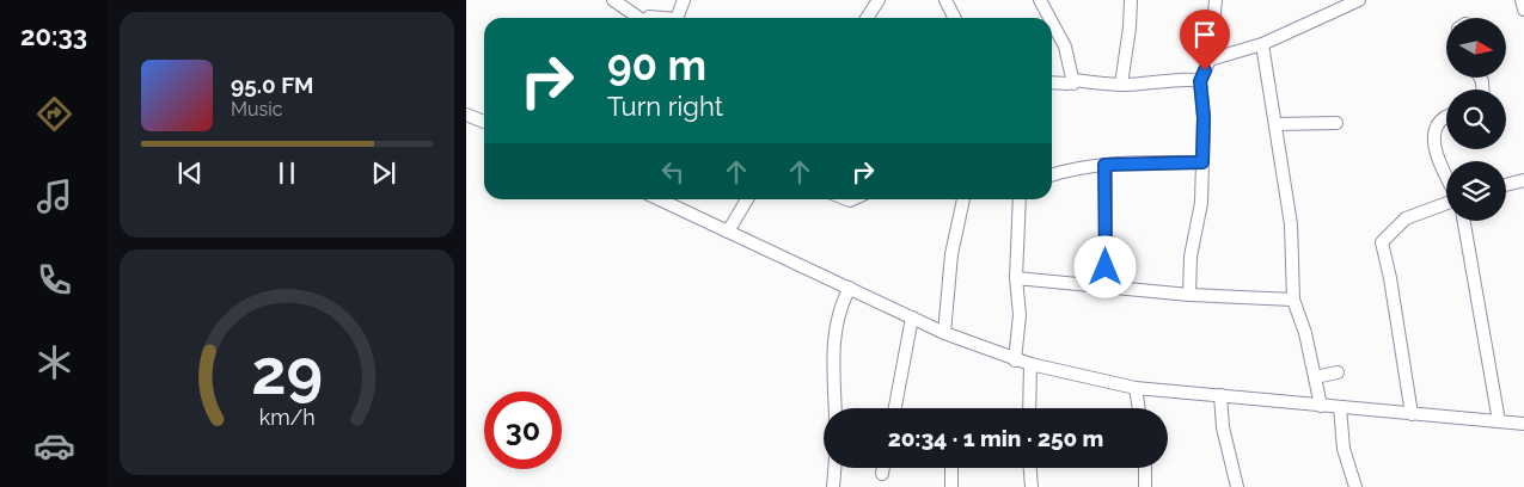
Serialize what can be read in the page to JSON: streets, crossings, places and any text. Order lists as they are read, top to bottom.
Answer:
{
  "north": "right",
  "page": {
    "tabs": "20:33",
    "turn": ["90 m", "Turn right"],
    "song": ["95.0 FM", "Music"],
    "limit": "30",
    "trip": "20:34 · 1 min · 250 m",
    "gauge": ["29", "km/h"]
  }
}
